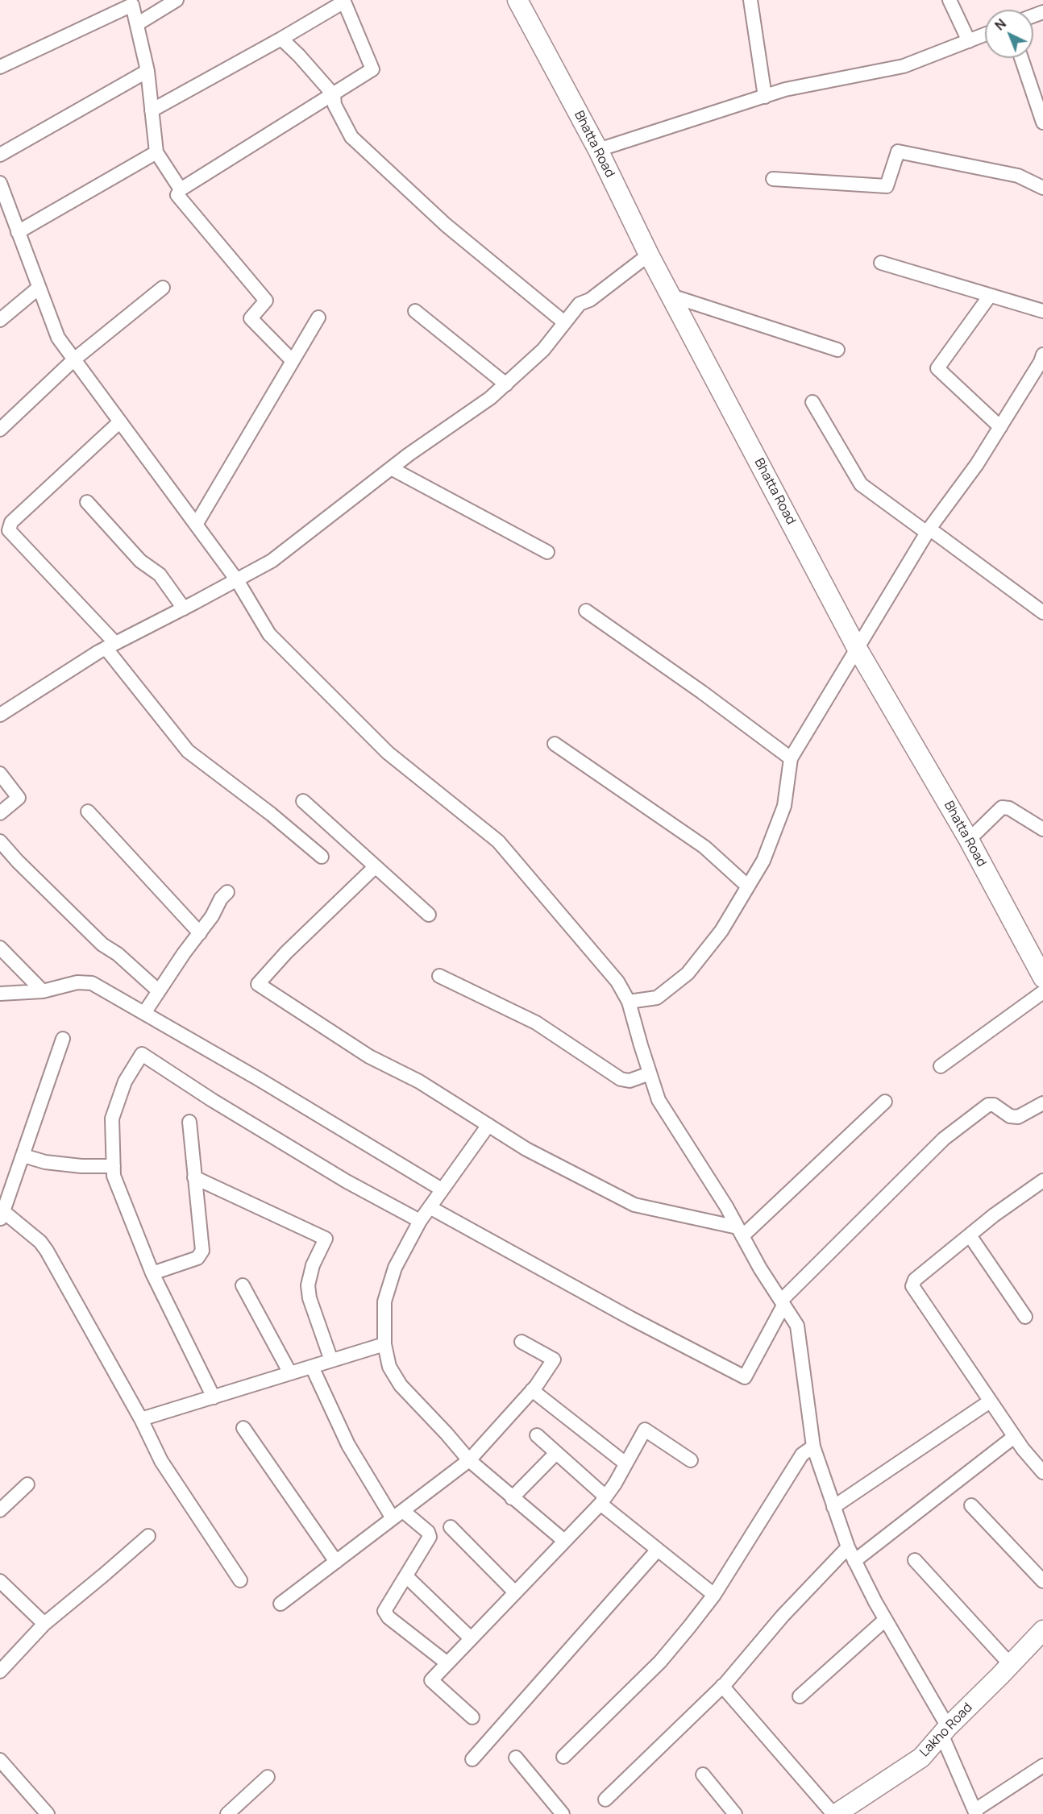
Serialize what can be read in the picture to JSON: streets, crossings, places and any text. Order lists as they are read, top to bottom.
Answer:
{
  "streets": {
    "main road": ["Bhatta Road", "Lakho Road"]
  },
  "north": "top left"
}
